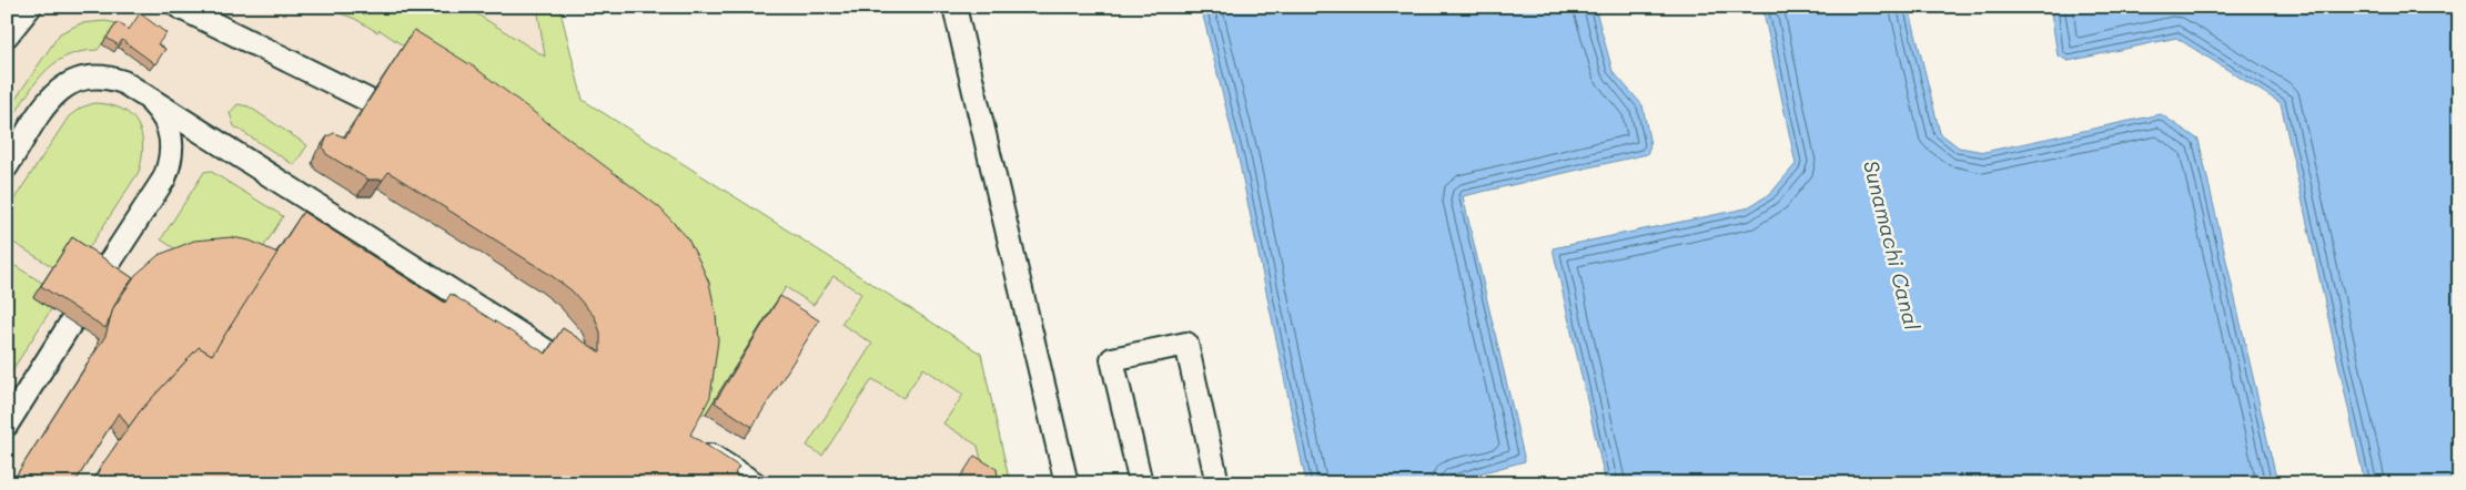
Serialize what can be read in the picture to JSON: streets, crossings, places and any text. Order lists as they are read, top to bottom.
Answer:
{
  "water": ["Sunamachi Canal"]
}
